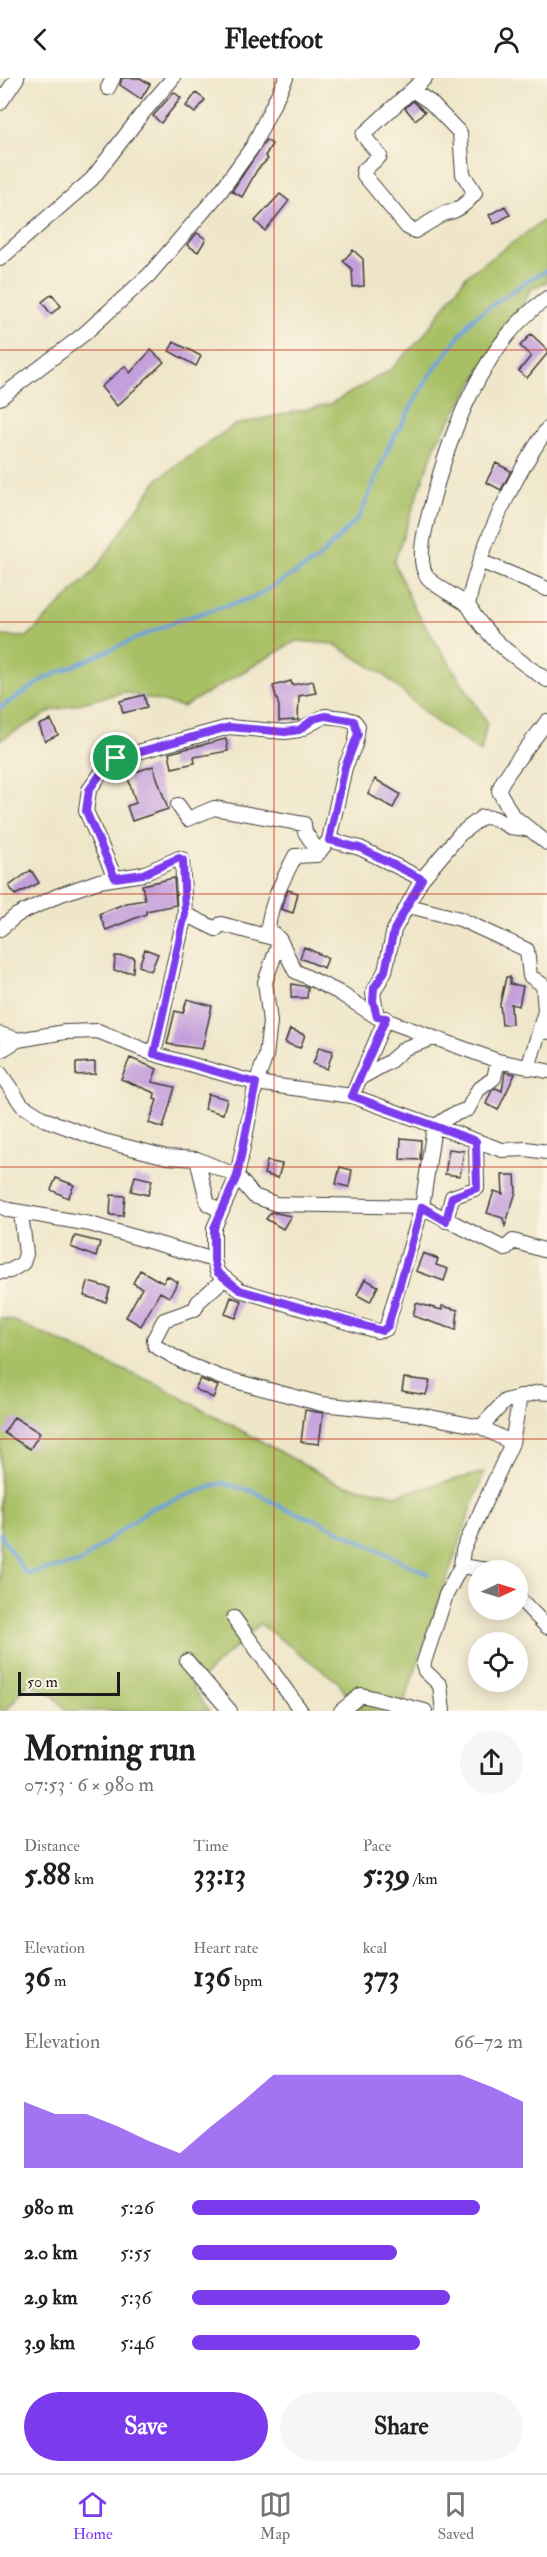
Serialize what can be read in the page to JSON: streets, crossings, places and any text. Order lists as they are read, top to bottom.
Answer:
{
  "scale_bar": "50 m",
  "north": "right",
  "page": {
    "header": "Fleetfoot",
    "scale": "50 m",
    "heading": ["Morning run", "07:53 · 6 × 980 m"],
    "stats": [
      ["Distance", "5.88 km"],
      ["Time", "33:13"],
      ["Pace", "5:39 /km"],
      ["Elevation", "36 m"],
      ["Heart rate", "136 bpm"],
      ["kcal", "373"]
    ],
    "chart": ["Elevation", "66–72 m"],
    "list": [
      {
        "name": "980 m",
        "note": "5:26"
      },
      {
        "name": "2.0 km",
        "note": "5:55"
      },
      {
        "name": "2.9 km",
        "note": "5:36"
      },
      {
        "name": "3.9 km",
        "note": "5:46"
      }
    ],
    "buttons": ["Save", "Share"],
    "tabs": ["Home", "Map", "Saved"]
  }
}
